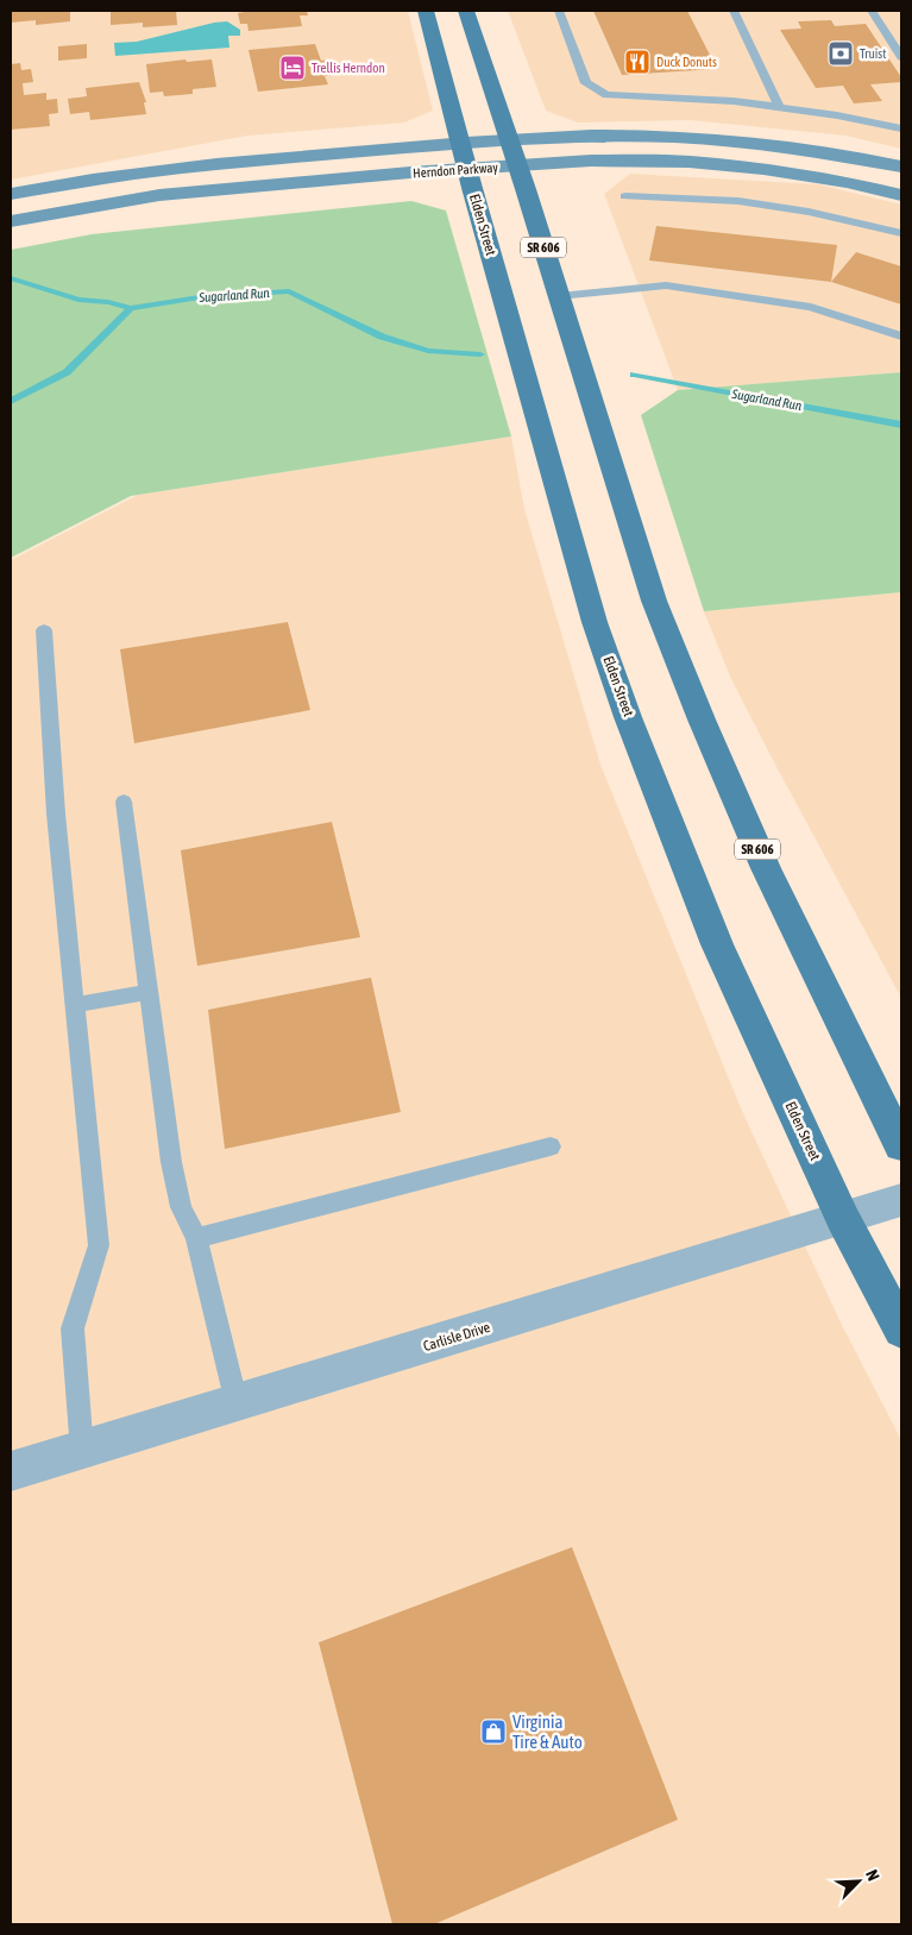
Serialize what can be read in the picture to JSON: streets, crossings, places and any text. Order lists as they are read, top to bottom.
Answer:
{
  "streets": {
    "main road": ["Herndon Parkway", "Elden Street", "SR 606"],
    "street": ["Carlisle Drive"]
  },
  "crossings": [
    ["Herndon Parkway", "Elden Street"],
    ["Herndon Parkway", "SR 606"],
    ["Elden Street", "Carlisle Drive"]
  ],
  "water": ["Sugarland Run"],
  "places": {
    "bank": ["Truist"],
    "restaurant": ["Duck Donuts"],
    "hotel": ["Trellis Herndon"],
    "shop": ["Virginia Tire & Auto"]
  },
  "north": "top right"
}
